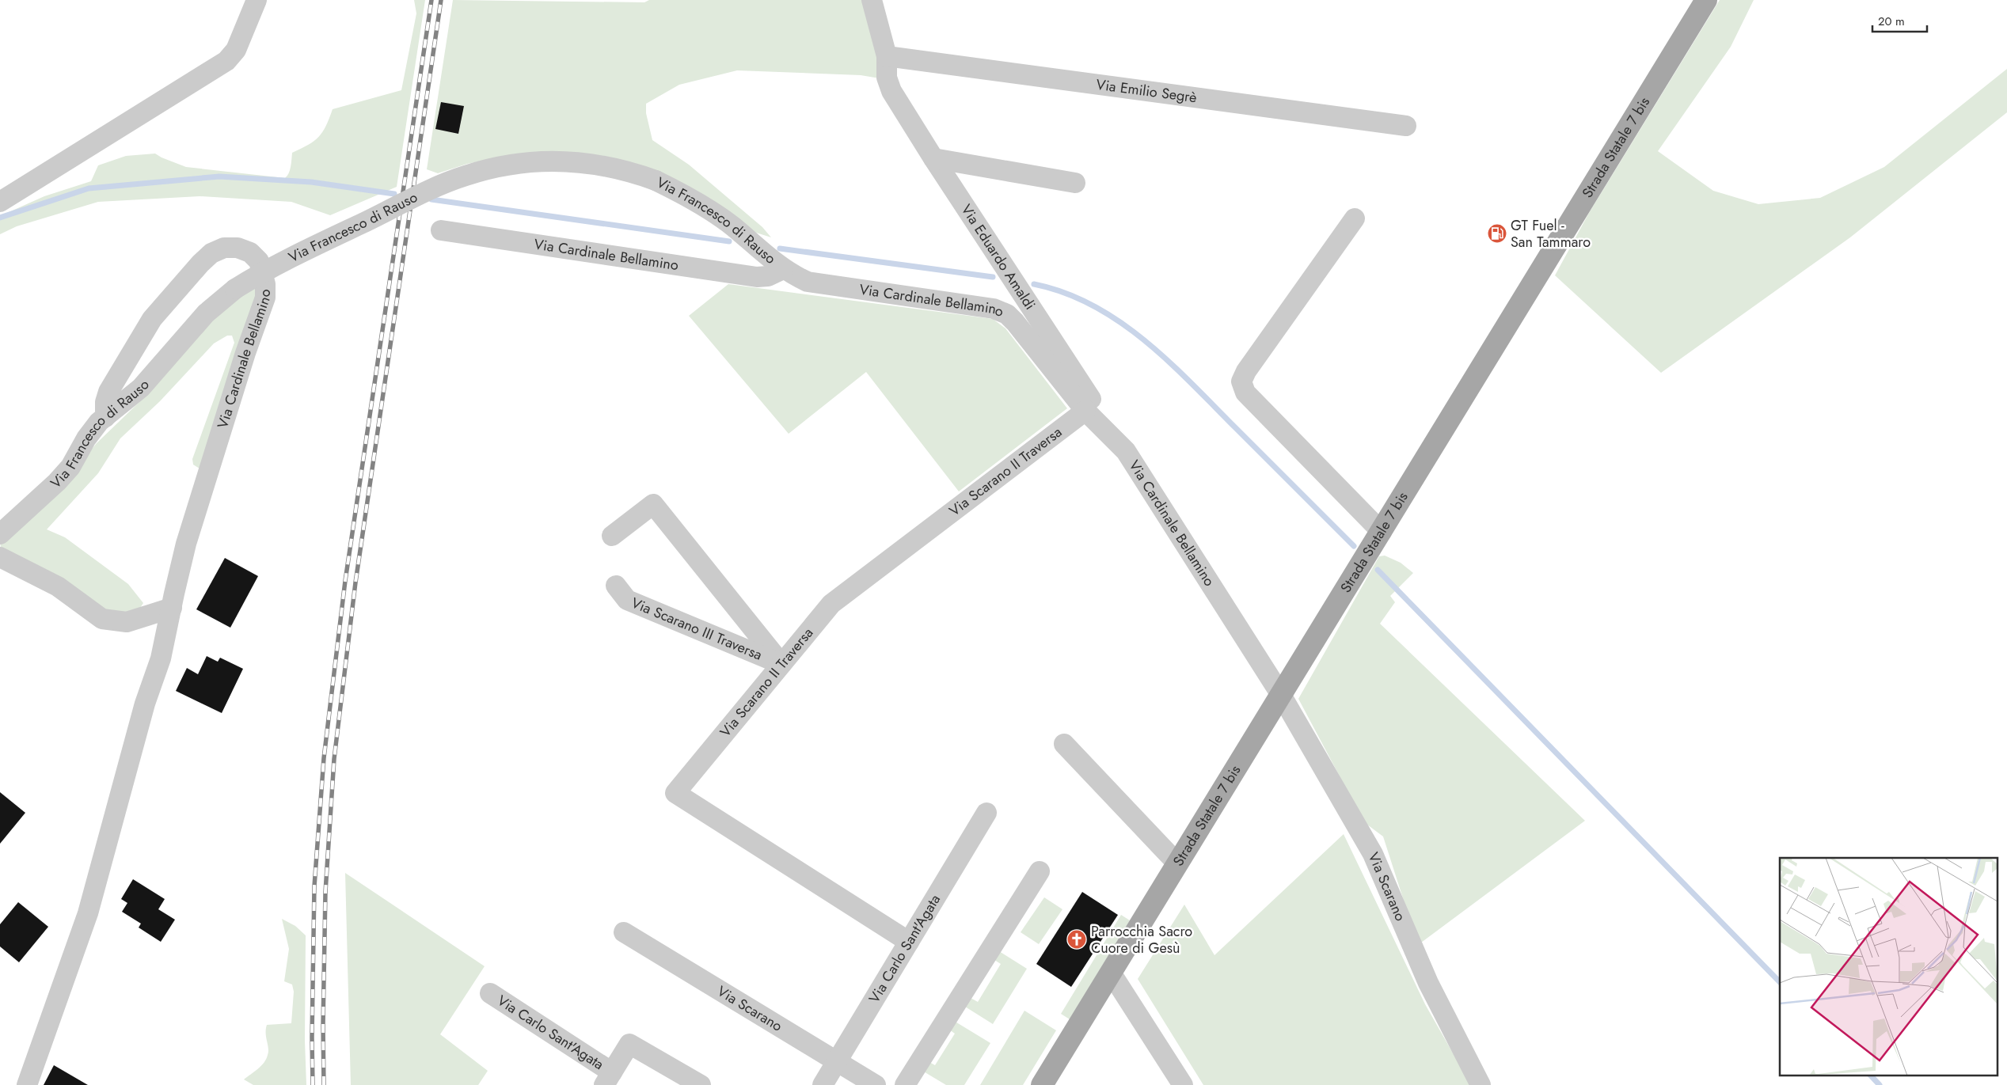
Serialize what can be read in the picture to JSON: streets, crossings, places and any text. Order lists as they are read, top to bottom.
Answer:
{
  "streets": {
    "main road": ["Strada Statale 7 bis"],
    "street": [
      "Via Emilio Segrè",
      "Via Francesco di Rauso",
      "Via Cardinale Bellamino",
      "Via Eduardo Amaldi",
      "Via Scarano II Traversa",
      "Via Scarano III Traversa",
      "Via Scarano",
      "Via Carlo Sant'Agata"
    ]
  },
  "crossings": [
    ["Via Emilio Segrè", "Via Eduardo Amaldi"],
    ["Strada Statale 7 bis", "Via Cardinale Bellamino"],
    ["Strada Statale 7 bis", "Via Scarano"],
    ["Via Francesco di Rauso", "Via Cardinale Bellamino"],
    ["Via Cardinale Bellamino", "Via Eduardo Amaldi"],
    ["Via Cardinale Bellamino", "Via Scarano II Traversa"],
    ["Via Cardinale Bellamino", "Via Scarano"],
    ["Via Scarano II Traversa", "Via Scarano III Traversa"],
    ["Via Scarano II Traversa", "Via Carlo Sant'Agata"],
    ["Via Scarano", "Via Carlo Sant'Agata"]
  ],
  "places": {
    "fuel station": ["GT Fuel - San Tammaro"],
    "church": ["Parrocchia Sacro Cuore di Gesù"]
  },
  "scale_bar": "20 m"
}
